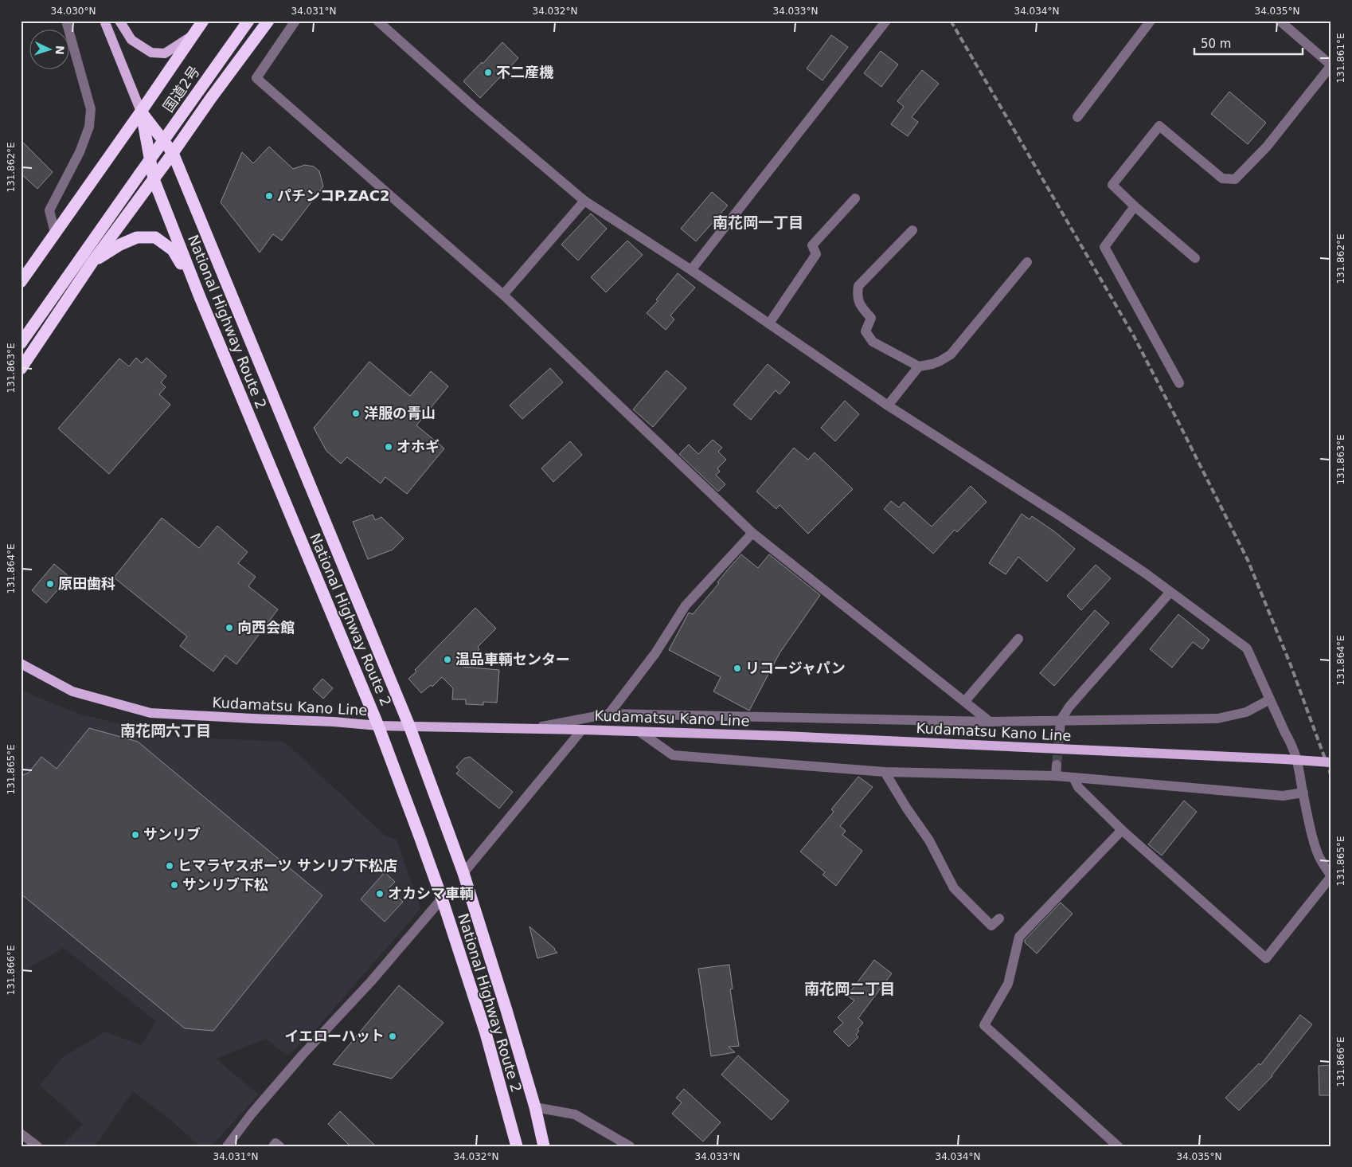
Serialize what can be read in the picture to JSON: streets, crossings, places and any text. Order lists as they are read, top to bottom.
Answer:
{
  "streets": {
    "highway": ["国道2号", "National Highway Route 2"],
    "main road": ["Kudamatsu Kano Line"]
  },
  "crossings": [
    ["National Highway Route 2", "Kudamatsu Kano Line"]
  ],
  "districts": ["南花岡一丁目", "南花岡六丁目", "南花岡二丁目"],
  "places": [
    "不二産機",
    "パチンコP.ZAC2",
    "洋服の青山",
    "オホギ",
    "原田歯科",
    "向西会館",
    "温品車輌センター",
    "リコージャパン",
    "サンリブ",
    "ヒマラヤスポーツ サンリブ下松店",
    "サンリブ下松",
    "オカシマ車輌",
    "イエローハット"
  ],
  "scale_bar": "50 m",
  "north": "right",
  "coordinates": [
    "34.030°N",
    "34.031°N",
    "34.032°N",
    "34.033°N",
    "34.034°N",
    "34.035°N",
    "131.861°E",
    "131.862°E",
    "131.863°E",
    "131.864°E",
    "131.865°E",
    "131.866°E"
  ]
}
